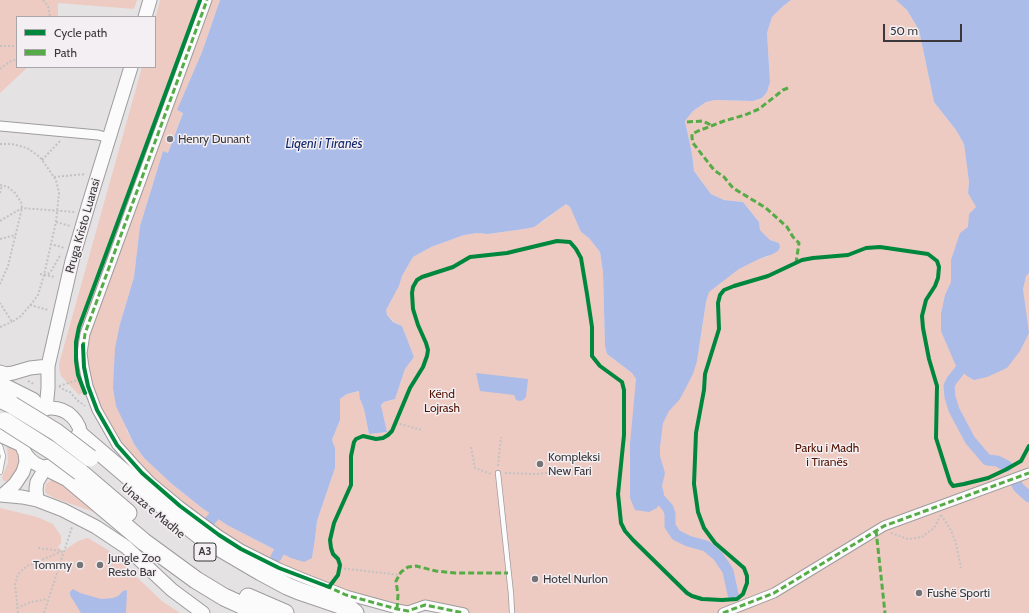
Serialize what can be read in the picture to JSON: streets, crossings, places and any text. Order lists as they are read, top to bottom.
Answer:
{
  "streets": {
    "highway": ["Unaza e Madhe", "A3"],
    "main road": ["Rruga Kristo Luarasi"]
  },
  "water": ["Liqeni i Tiranës"],
  "parks": ["Kënd Lojrash", "Parku i Madh i Tiranës"],
  "places": [
    "Henry Dunant",
    "Kompleksi New Fari",
    "Tommy",
    "Jungle Zoo Resto Bar",
    "Hotel Nurlon",
    "Fushë Sporti"
  ],
  "legend": ["Cycle path", "Path"],
  "scale_bar": "50 m"
}
